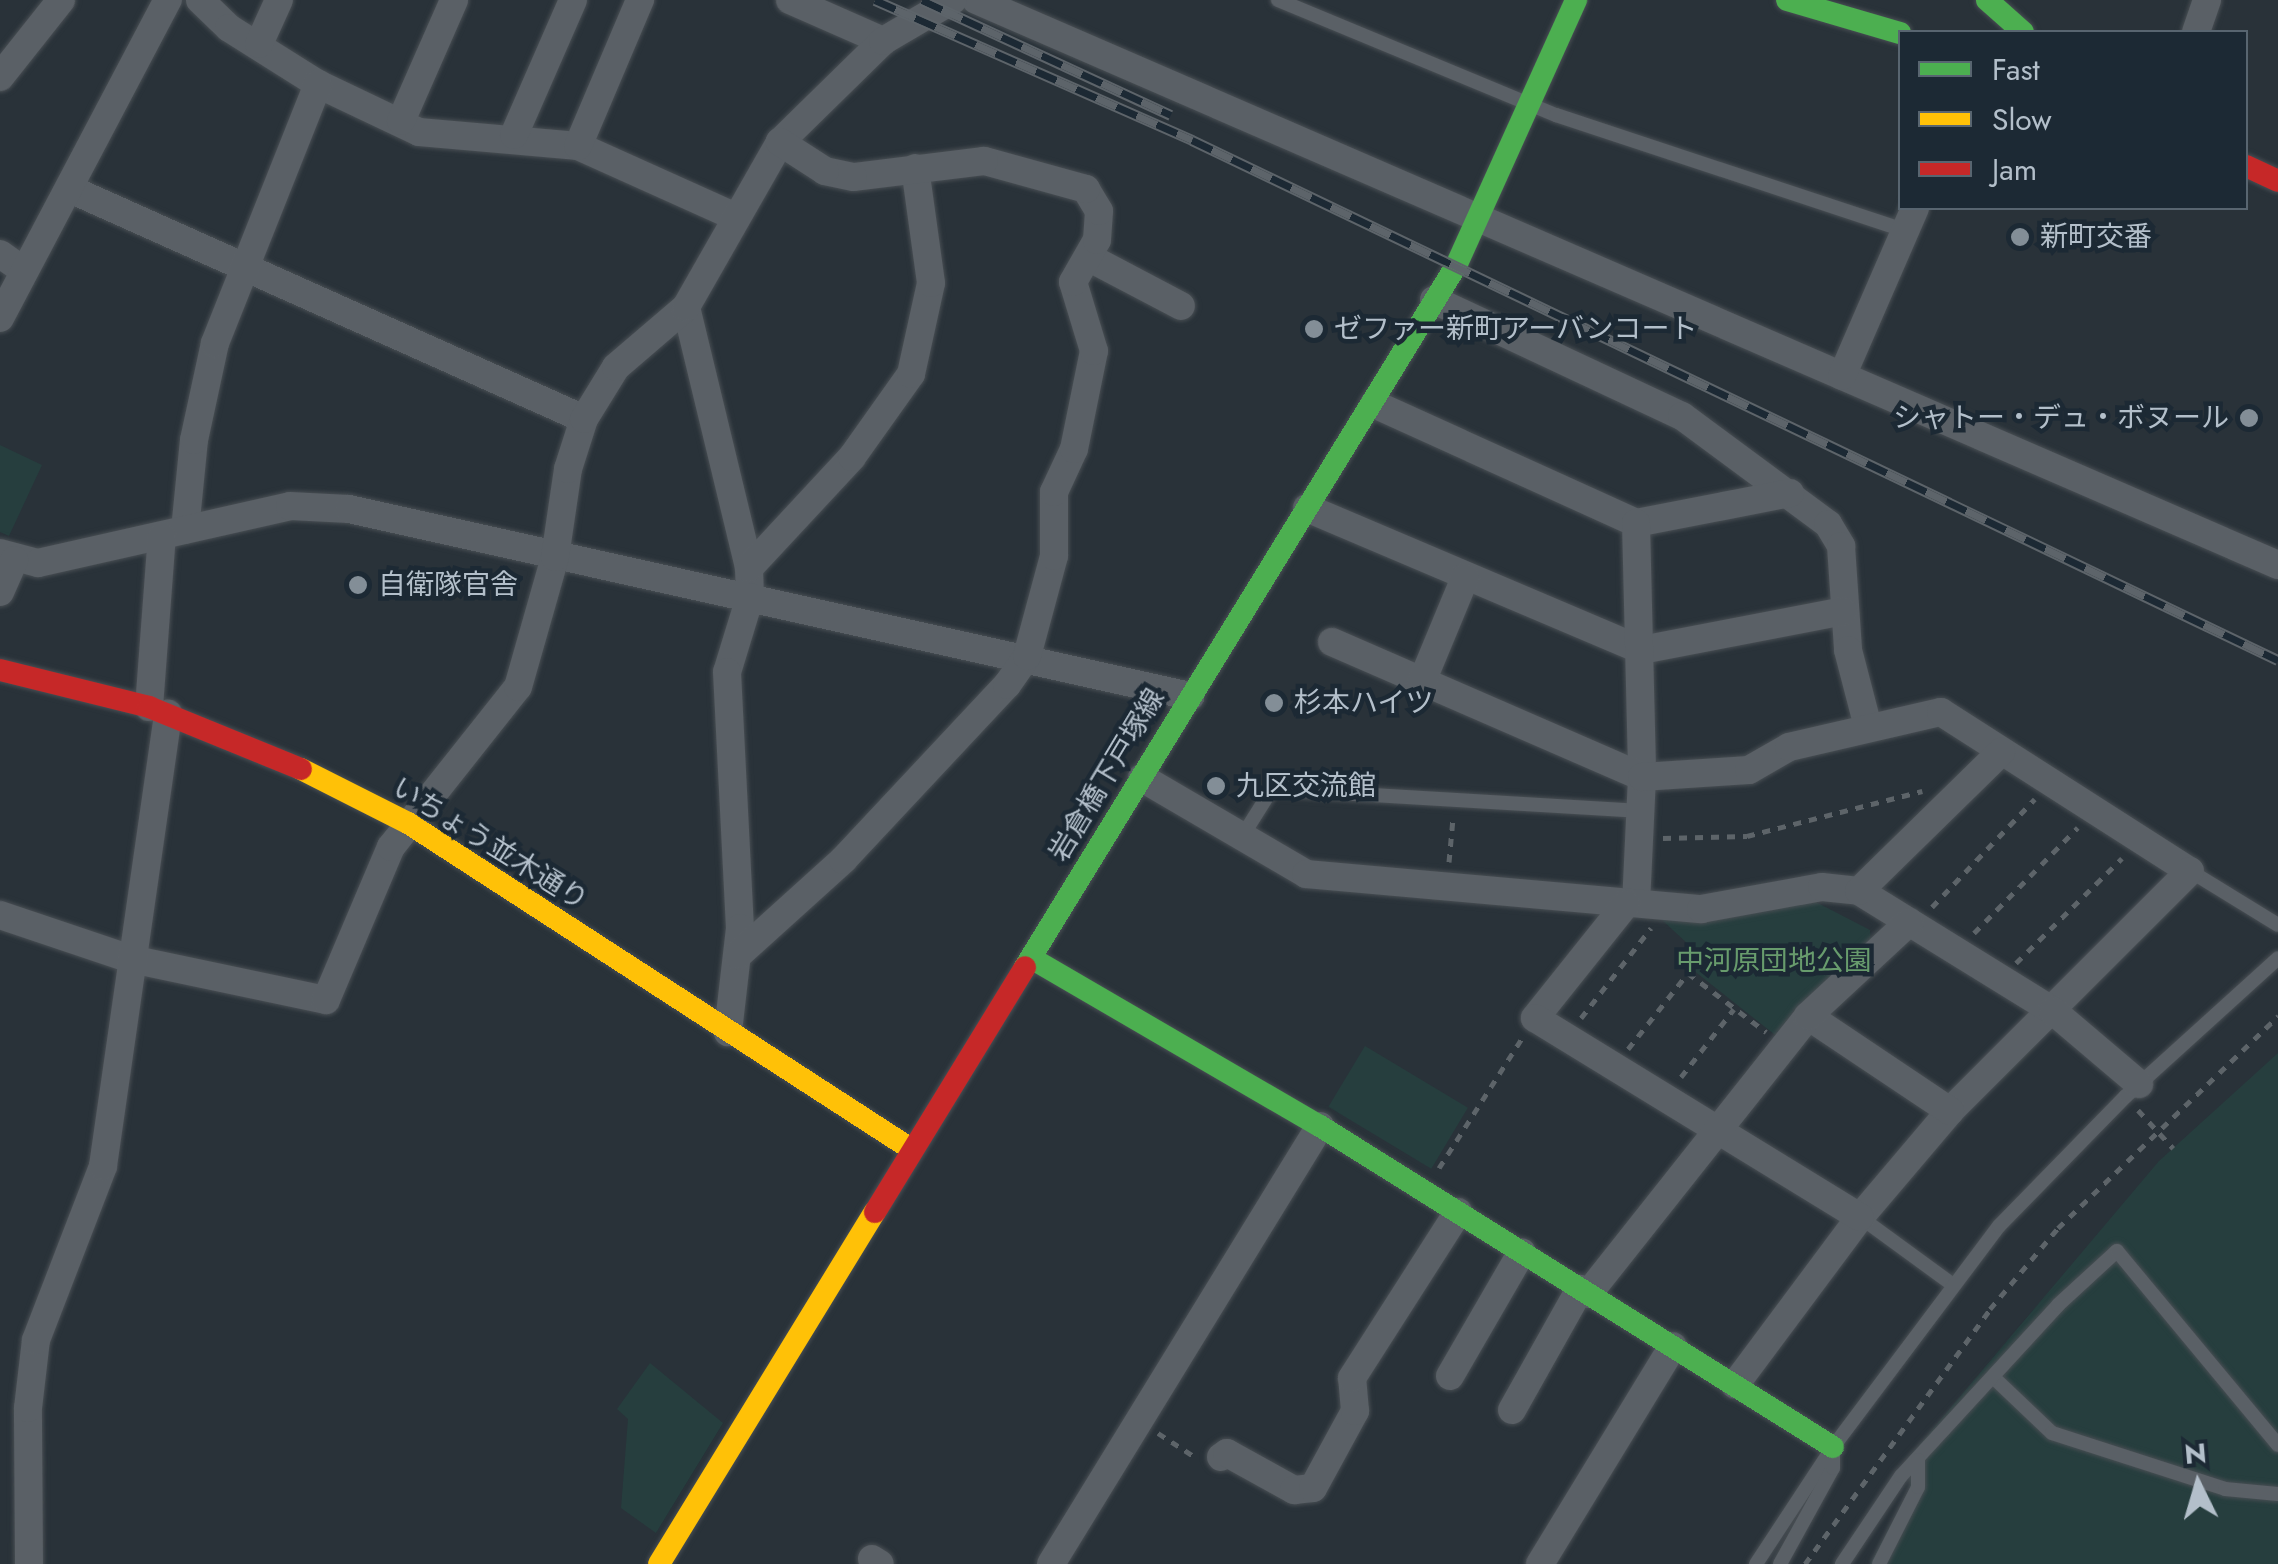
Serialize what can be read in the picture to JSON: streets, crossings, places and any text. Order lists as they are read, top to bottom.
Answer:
{
  "streets": {
    "main road": ["岩倉橋下戸塚線", "いちょう並木通り"]
  },
  "crossings": [
    ["岩倉橋下戸塚線", "いちょう並木通り"]
  ],
  "parks": ["中河原団地公園"],
  "places": [
    "新町交番",
    "ゼファー新町アーバンコート",
    "シャトー・デュ・ボヌール",
    "自衛隊官舎",
    "杉本ハイツ",
    "九区交流館"
  ],
  "legend": ["Fast", "Slow", "Jam"],
  "north": "top"
}
